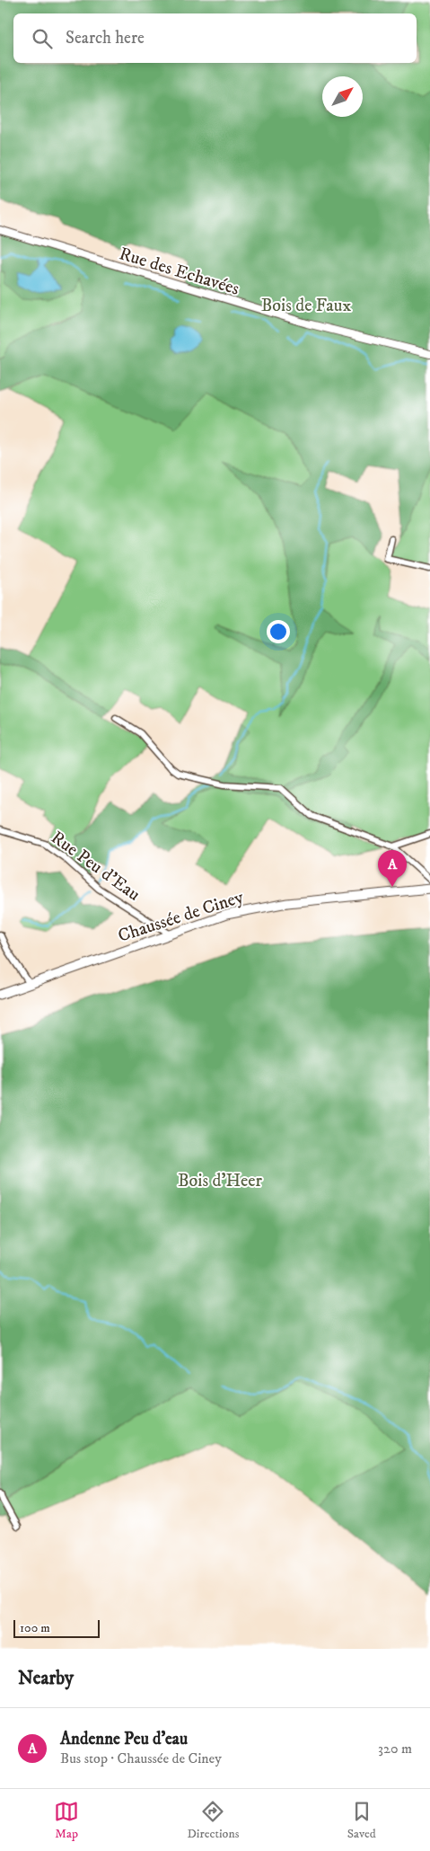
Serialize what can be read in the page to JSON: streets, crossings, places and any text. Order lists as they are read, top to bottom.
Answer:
{
  "streets": {
    "main road": ["Chaussée de Ciney"],
    "street": ["Rue des Echavées", "Rue Peu d'Eau"]
  },
  "crossings": [
    ["Rue Peu d'Eau", "Chaussée de Ciney"]
  ],
  "parks": ["Bois de Faux", "Bois d'Heer"],
  "scale_bar": "100 m",
  "north": "top right",
  "page": {
    "search": "Search here",
    "pins": "A",
    "scale": "100 m",
    "heading": "Nearby",
    "list": [
      {
        "mark": "A",
        "name": "Andenne Peu d'eau",
        "note": "Bus stop · Chaussée de Ciney",
        "value": "320 m"
      }
    ],
    "nav": ["Map", "Directions", "Saved"]
  }
}
